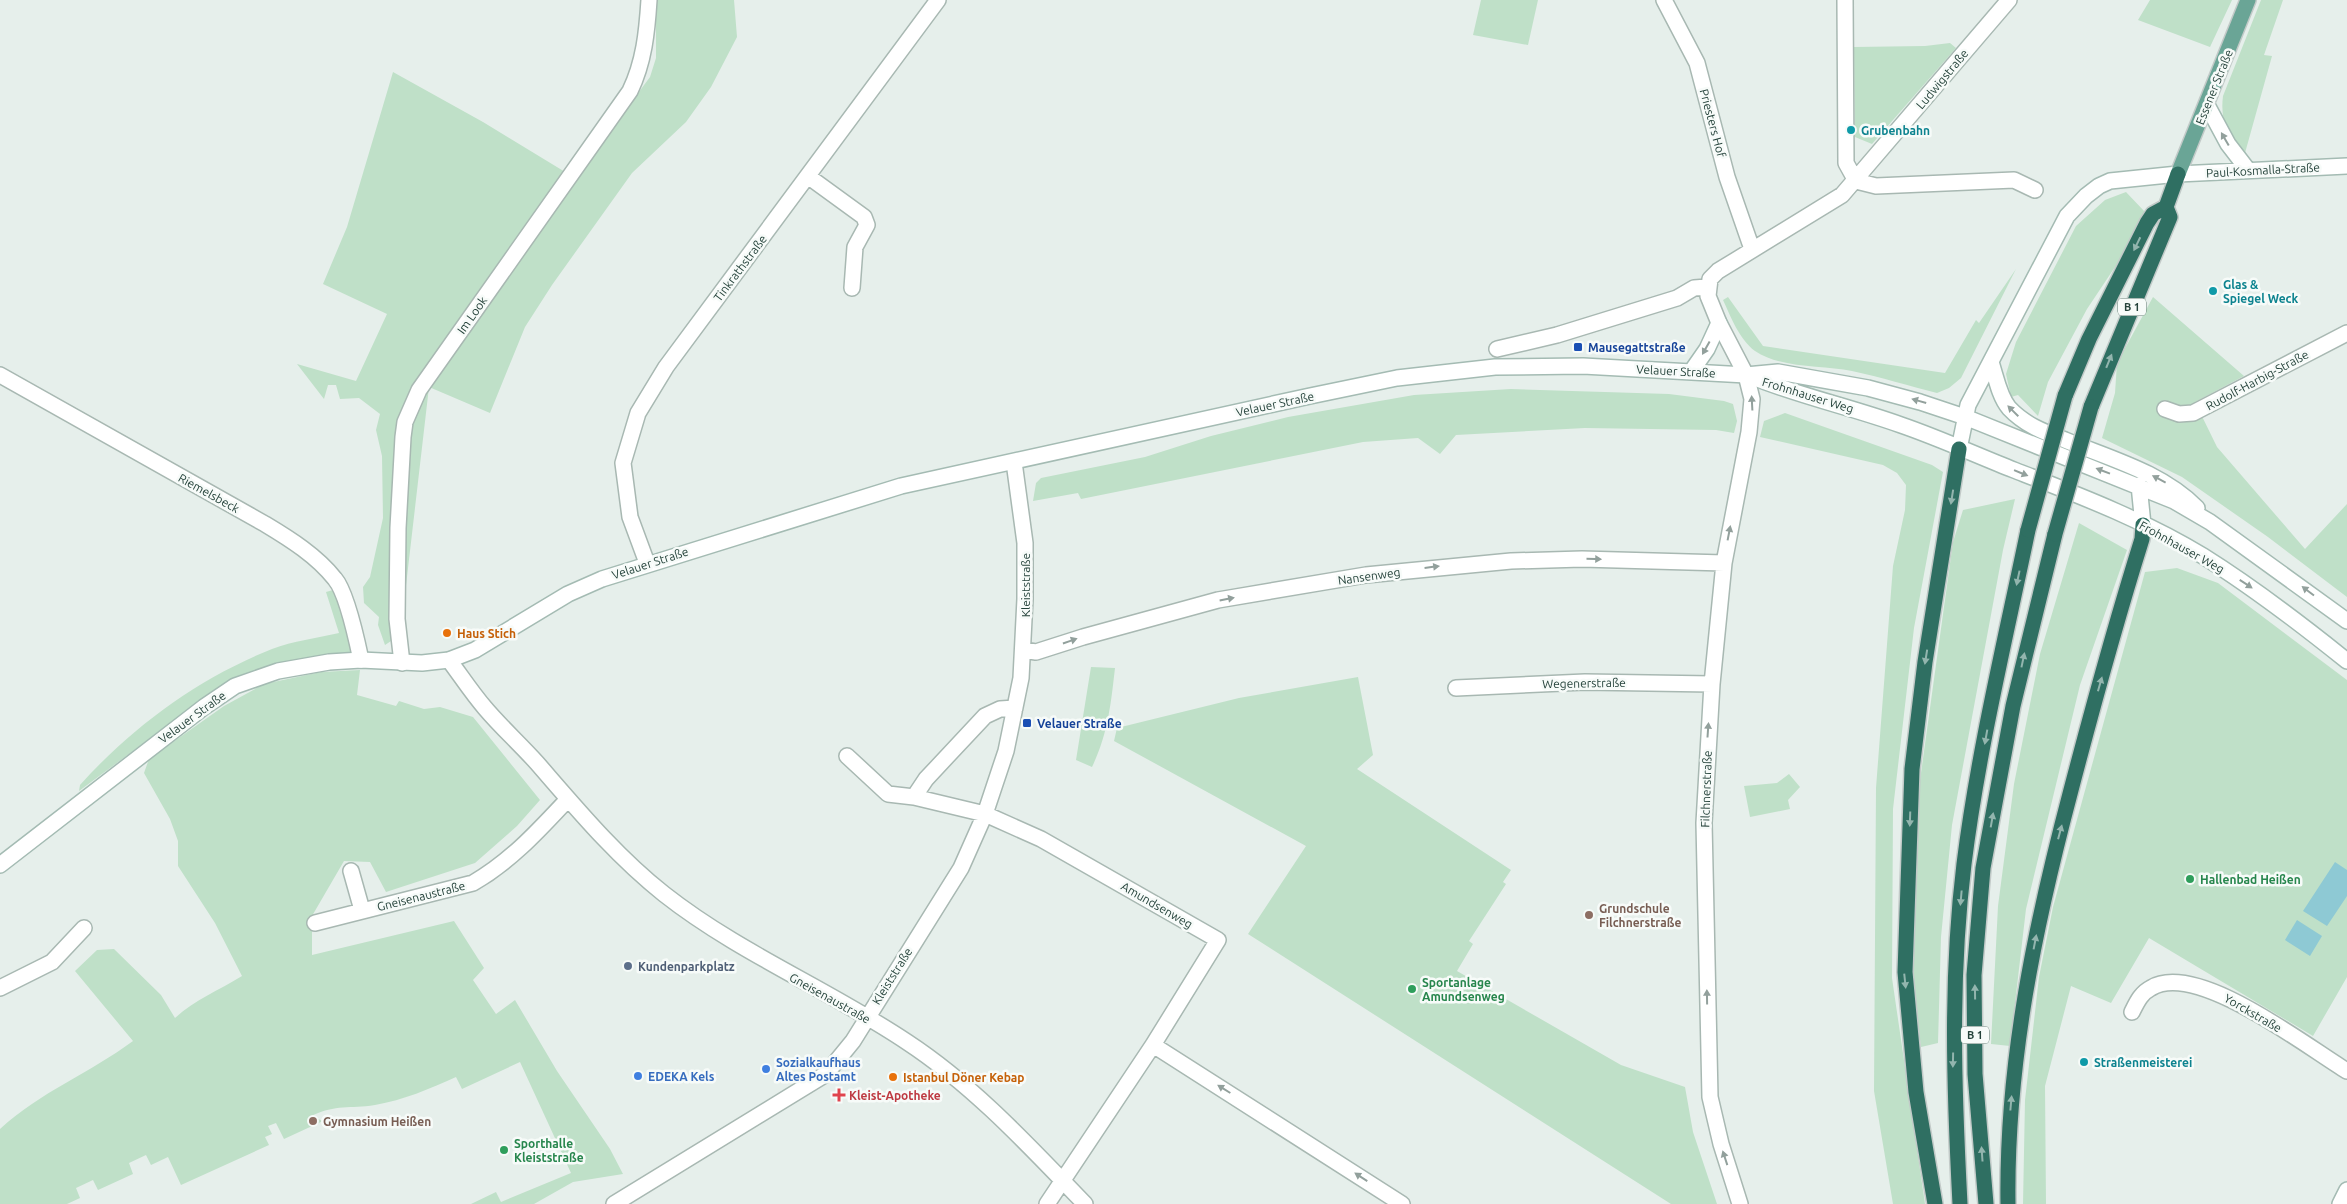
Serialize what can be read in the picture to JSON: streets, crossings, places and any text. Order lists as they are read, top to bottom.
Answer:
{
  "streets": {
    "highway": ["B 1"],
    "main road": ["Essener Straße"],
    "street": [
      "Ludwigstraße",
      "Priesters Hof",
      "Paul-Kosmalla-Straße",
      "Tinkrathstraße",
      "Im Look",
      "Velauer Straße",
      "Rudolf-Harbig-Straße",
      "Frohnhauser Weg",
      "Riemelsbeck",
      "Nansenweg",
      "Kleiststraße",
      "Wegenerstraße",
      "Filchnerstraße",
      "Gneisenaustraße",
      "Amundsenweg",
      "Yorckstraße"
    ]
  },
  "crossings": [
    ["Essener Straße", "Paul-Kosmalla-Straße"],
    ["Essener Straße", "B 1"],
    ["Paul-Kosmalla-Straße", "B 1"],
    ["Tinkrathstraße", "Velauer Straße"],
    ["Im Look", "Velauer Straße"],
    ["Velauer Straße", "Frohnhauser Weg"],
    ["Velauer Straße", "Riemelsbeck"],
    ["Velauer Straße", "Kleiststraße"],
    ["Velauer Straße", "Filchnerstraße"],
    ["Velauer Straße", "Gneisenaustraße"],
    ["Frohnhauser Weg", "Filchnerstraße"],
    ["Nansenweg", "Kleiststraße"],
    ["Nansenweg", "Filchnerstraße"],
    ["Kleiststraße", "Gneisenaustraße"],
    ["Kleiststraße", "Amundsenweg"],
    ["Wegenerstraße", "Filchnerstraße"],
    ["Gneisenaustraße", "Amundsenweg"]
  ],
  "one_way": ["Nansenweg", "Filchnerstraße"],
  "places": {
    "other": [
      "Grubenbahn",
      "Glas & Spiegel Weck",
      "Haus Stich",
      "Hallenbad Heißen",
      "Grundschule Filchnerstraße",
      "Kundenparkplatz",
      "Sportanlage Amundsenweg",
      "Straßenmeisterei",
      "Sozialkaufhaus Altes Postamt",
      "EDEKA Kels",
      "Istanbul Döner Kebap",
      "Gymnasium Heißen",
      "Sporthalle Kleiststraße"
    ],
    "transit": ["Mausegattstraße", "Velauer Straße"],
    "health": ["Kleist-Apotheke"]
  }
}
